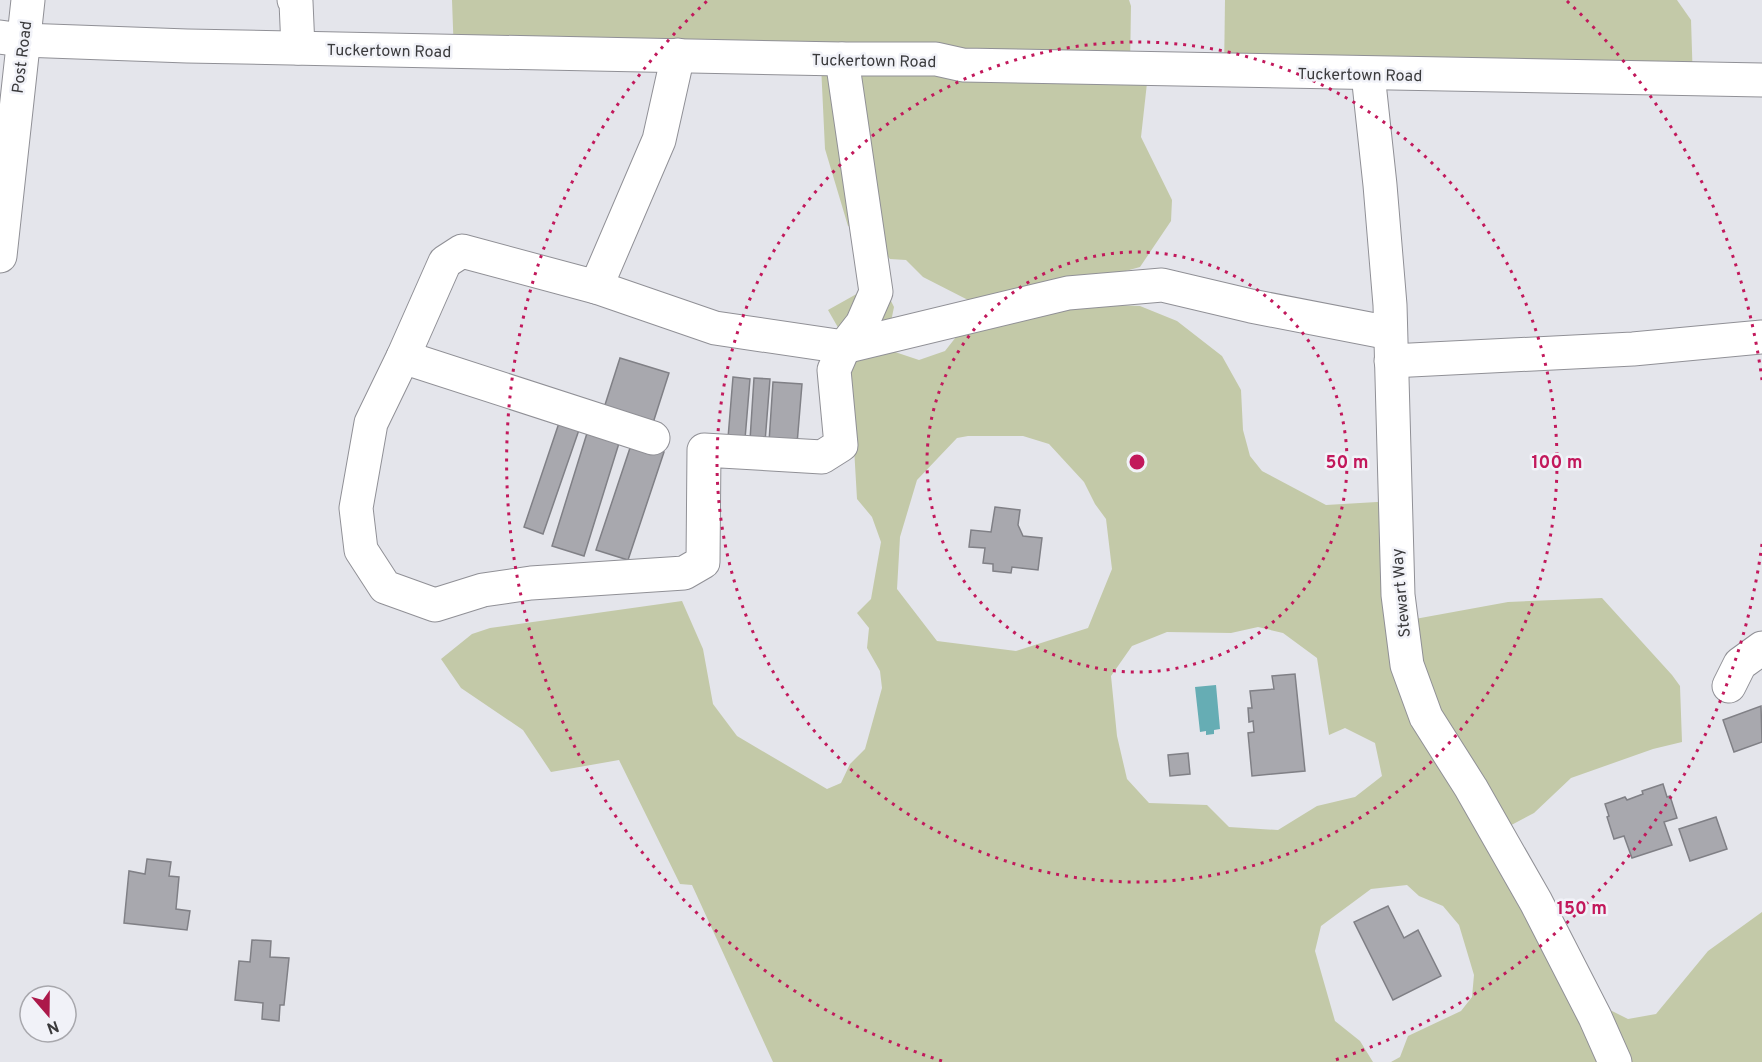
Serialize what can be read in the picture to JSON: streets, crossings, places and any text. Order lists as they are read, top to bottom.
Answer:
{
  "streets": {
    "street": ["Tuckertown Road", "Post Road", "Stewart Way"]
  },
  "crossings": [
    ["Tuckertown Road", "Post Road"],
    ["Tuckertown Road", "Stewart Way"]
  ],
  "north": "bottom",
  "rings": ["50 m", "100 m", "150 m"]
}
